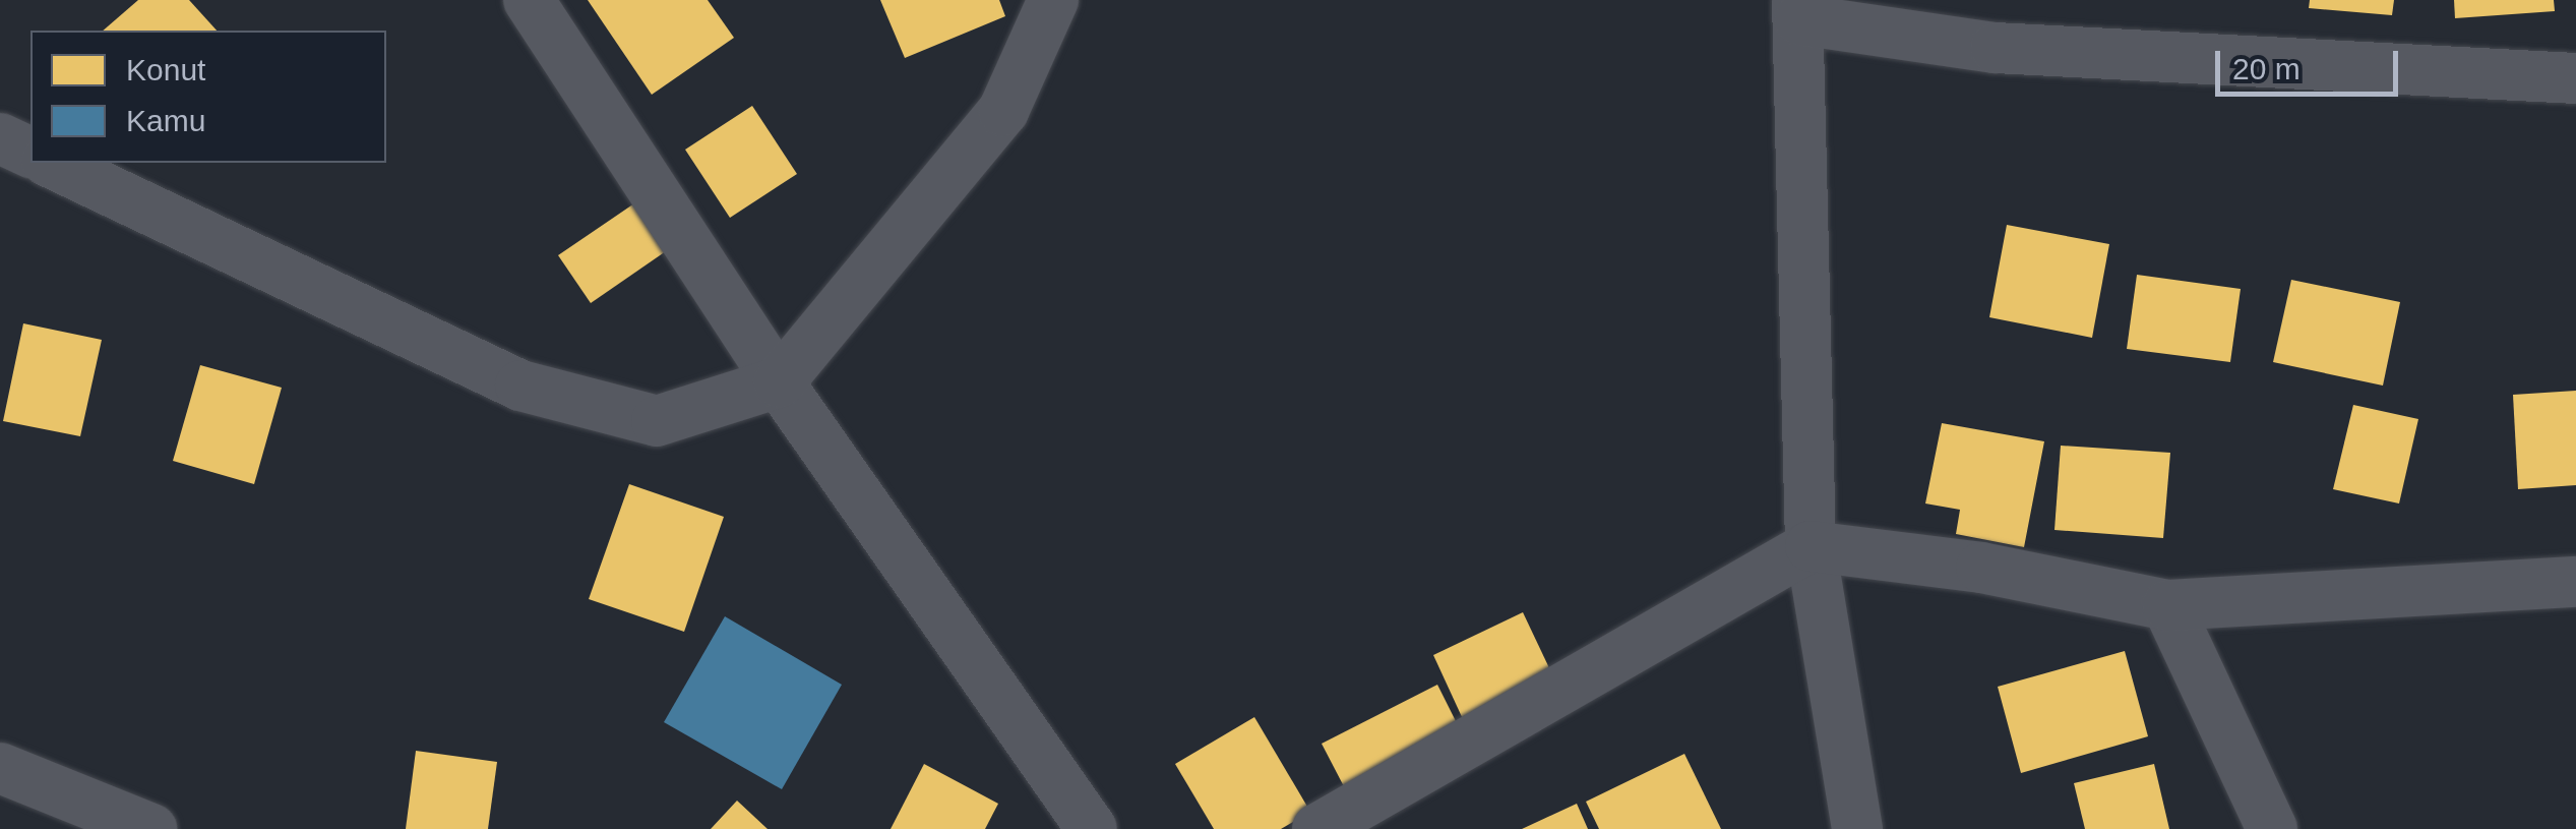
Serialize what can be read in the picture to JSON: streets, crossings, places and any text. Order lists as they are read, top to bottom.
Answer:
{
  "legend": ["Konut", "Kamu"],
  "scale_bar": "20 m"
}
